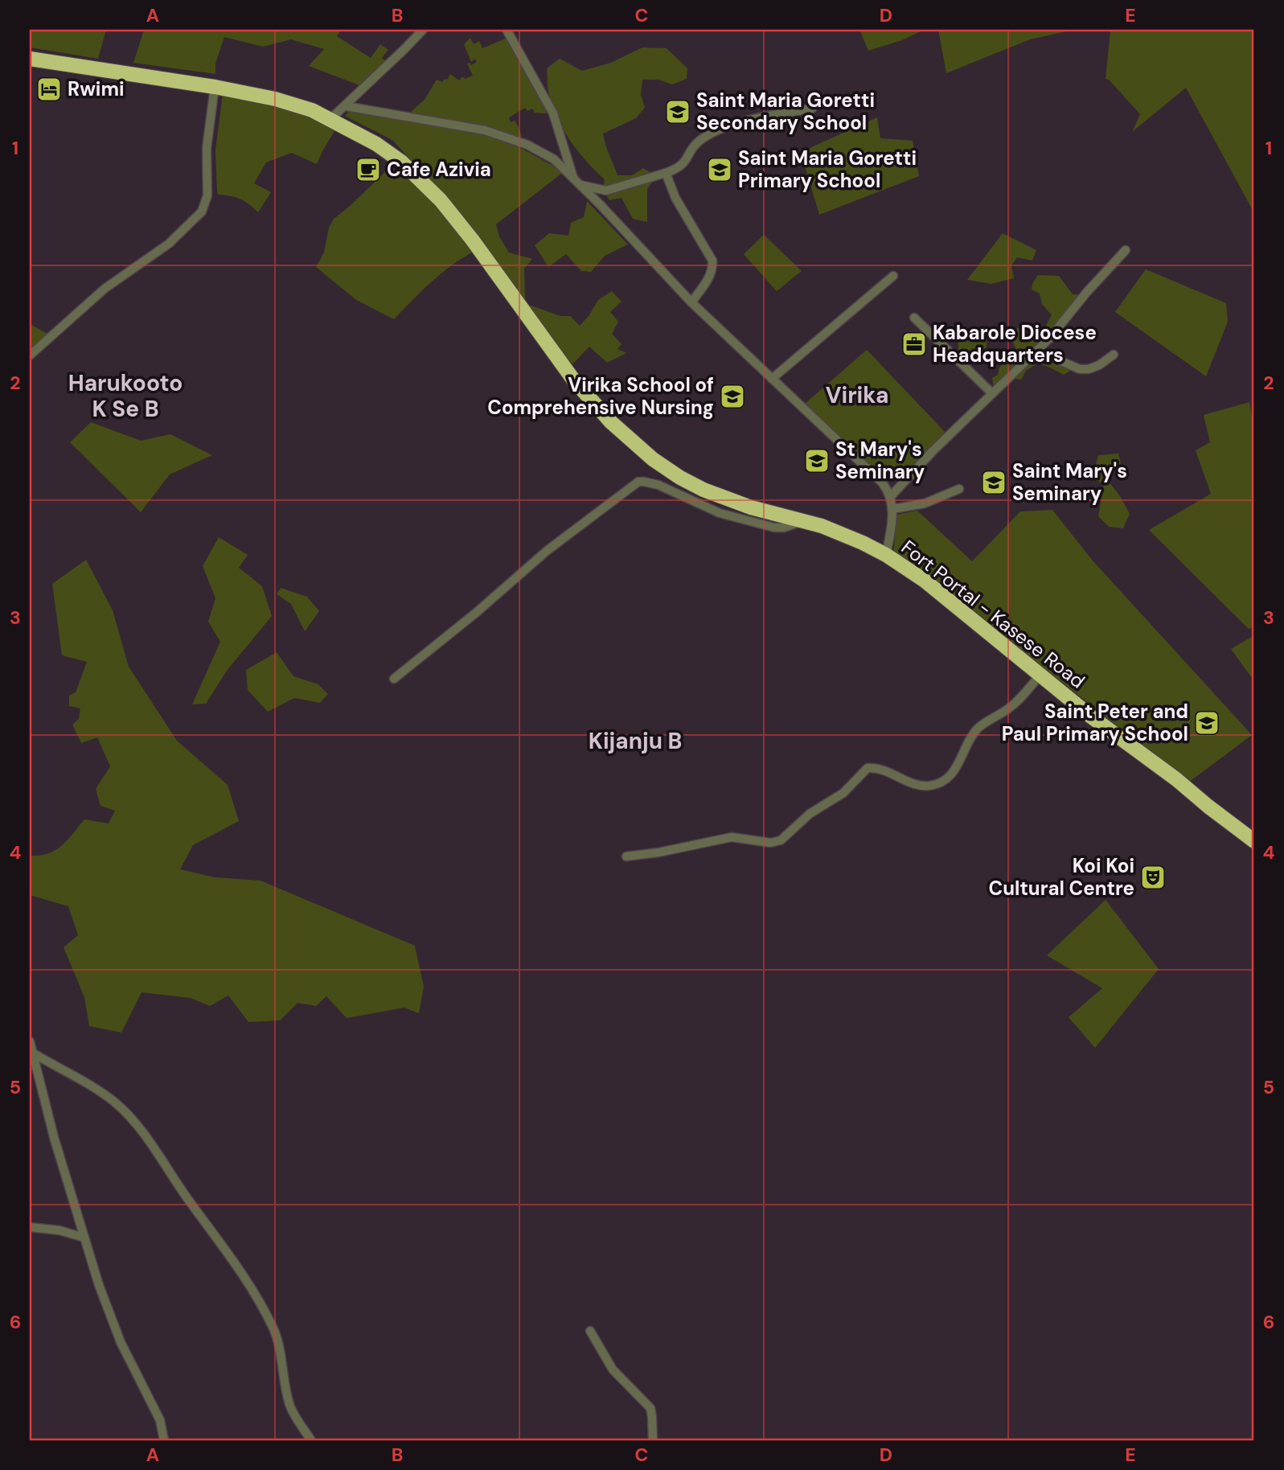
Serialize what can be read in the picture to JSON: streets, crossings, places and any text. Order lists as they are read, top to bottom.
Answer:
{
  "streets": {
    "highway": ["Fort Portal - Kasese Road"]
  },
  "districts": ["Harukooto K Se B", "Virika", "Kijanju B"],
  "places": {
    "hotel": ["Rwimi"],
    "school or university": [
      "Saint Maria Goretti Secondary School",
      "Saint Maria Goretti Primary School",
      "Virika School of Comprehensive Nursing",
      "St Mary's Seminary",
      "Saint Mary's Seminary",
      "Saint Peter and Paul Primary School"
    ],
    "cafe": ["Cafe Azivia"],
    "office": ["Kabarole Diocese Headquarters"],
    "theatre": ["Koi Koi Cultural Centre"]
  },
  "grid": {
    "columns": [
      "A",
      "B",
      "C",
      "D",
      "E"
    ],
    "rows": [
      "1",
      "2",
      "3",
      "4",
      "5",
      "6"
    ]
  }
}
